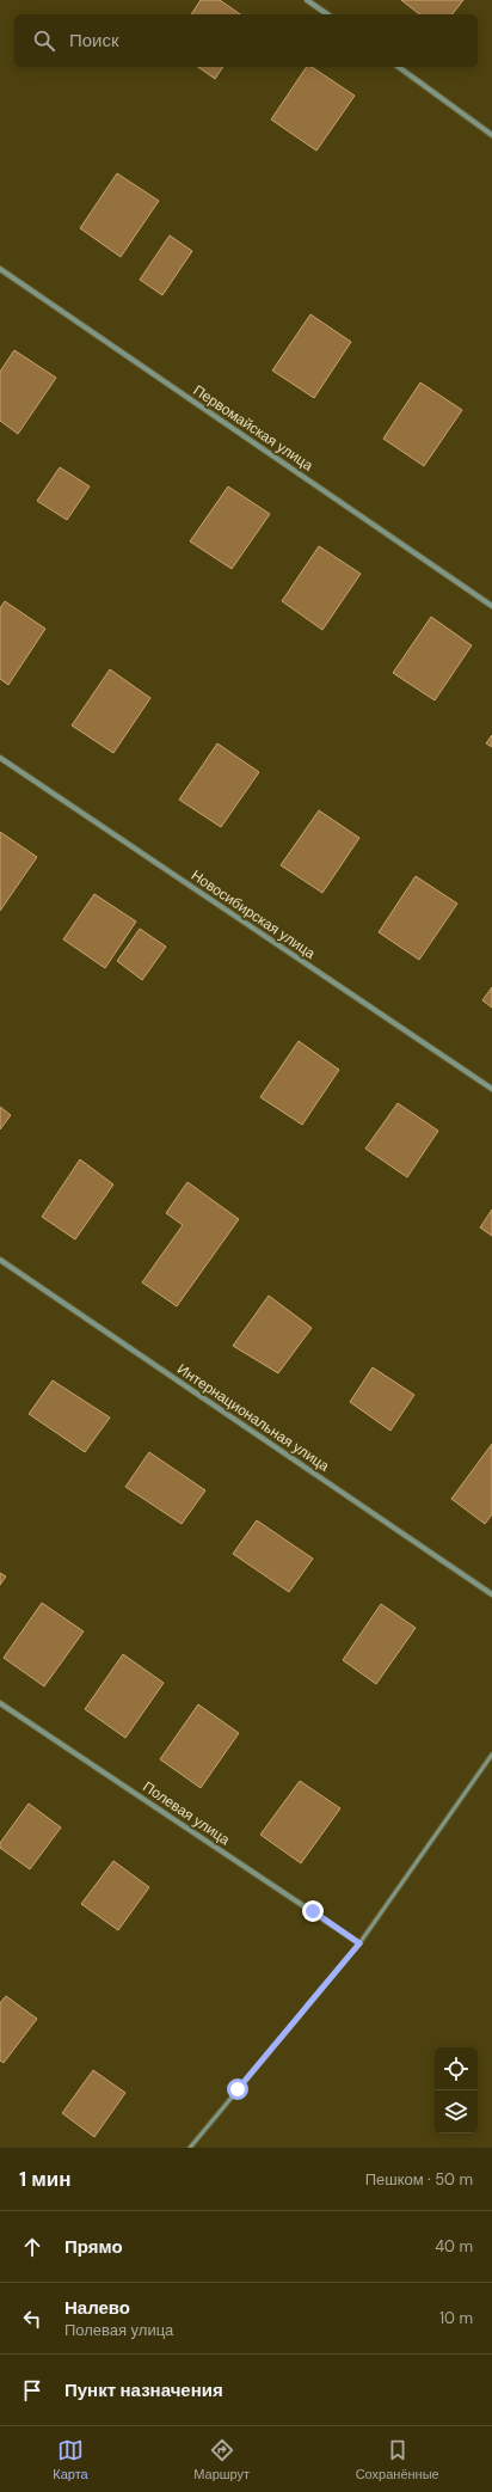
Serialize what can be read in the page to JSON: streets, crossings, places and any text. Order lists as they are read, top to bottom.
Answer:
{
  "streets": {
    "street": [
      "Первомайская улица",
      "Новосибирская улица",
      "Интернациональная улица",
      "Полевая улица"
    ]
  },
  "page": {
    "search": "Поиск",
    "heading": ["1 мин", "Пешком · 50 m"],
    "list": [
      ["Прямо", "40 m"],
      ["Налево", "Полевая улица", "10 m"],
      "Пункт назначения"
    ],
    "nav": ["Карта", "Маршрут", "Сохранённые"]
  }
}
